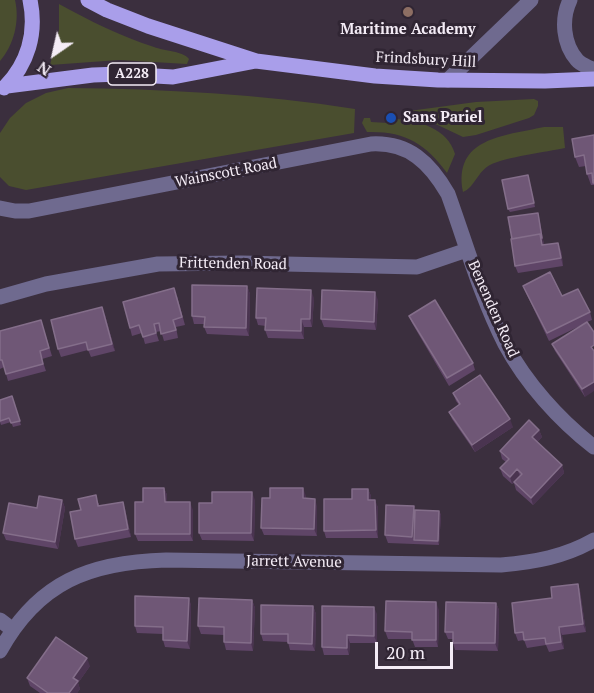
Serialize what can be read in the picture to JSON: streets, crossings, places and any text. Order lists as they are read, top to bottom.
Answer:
{
  "streets": {
    "main road": ["Frindsbury Hill", "A228"],
    "street": [
      "Wainscott Road",
      "Frittenden Road",
      "Benenden Road",
      "Jarrett Avenue"
    ]
  },
  "crossings": [
    ["Frindsbury Hill", "A228"],
    ["Wainscott Road", "Benenden Road"],
    ["Frittenden Road", "Benenden Road"]
  ],
  "places": ["Maritime Academy", "Sans Pariel"],
  "scale_bar": "20 m",
  "north": "bottom left"
}
